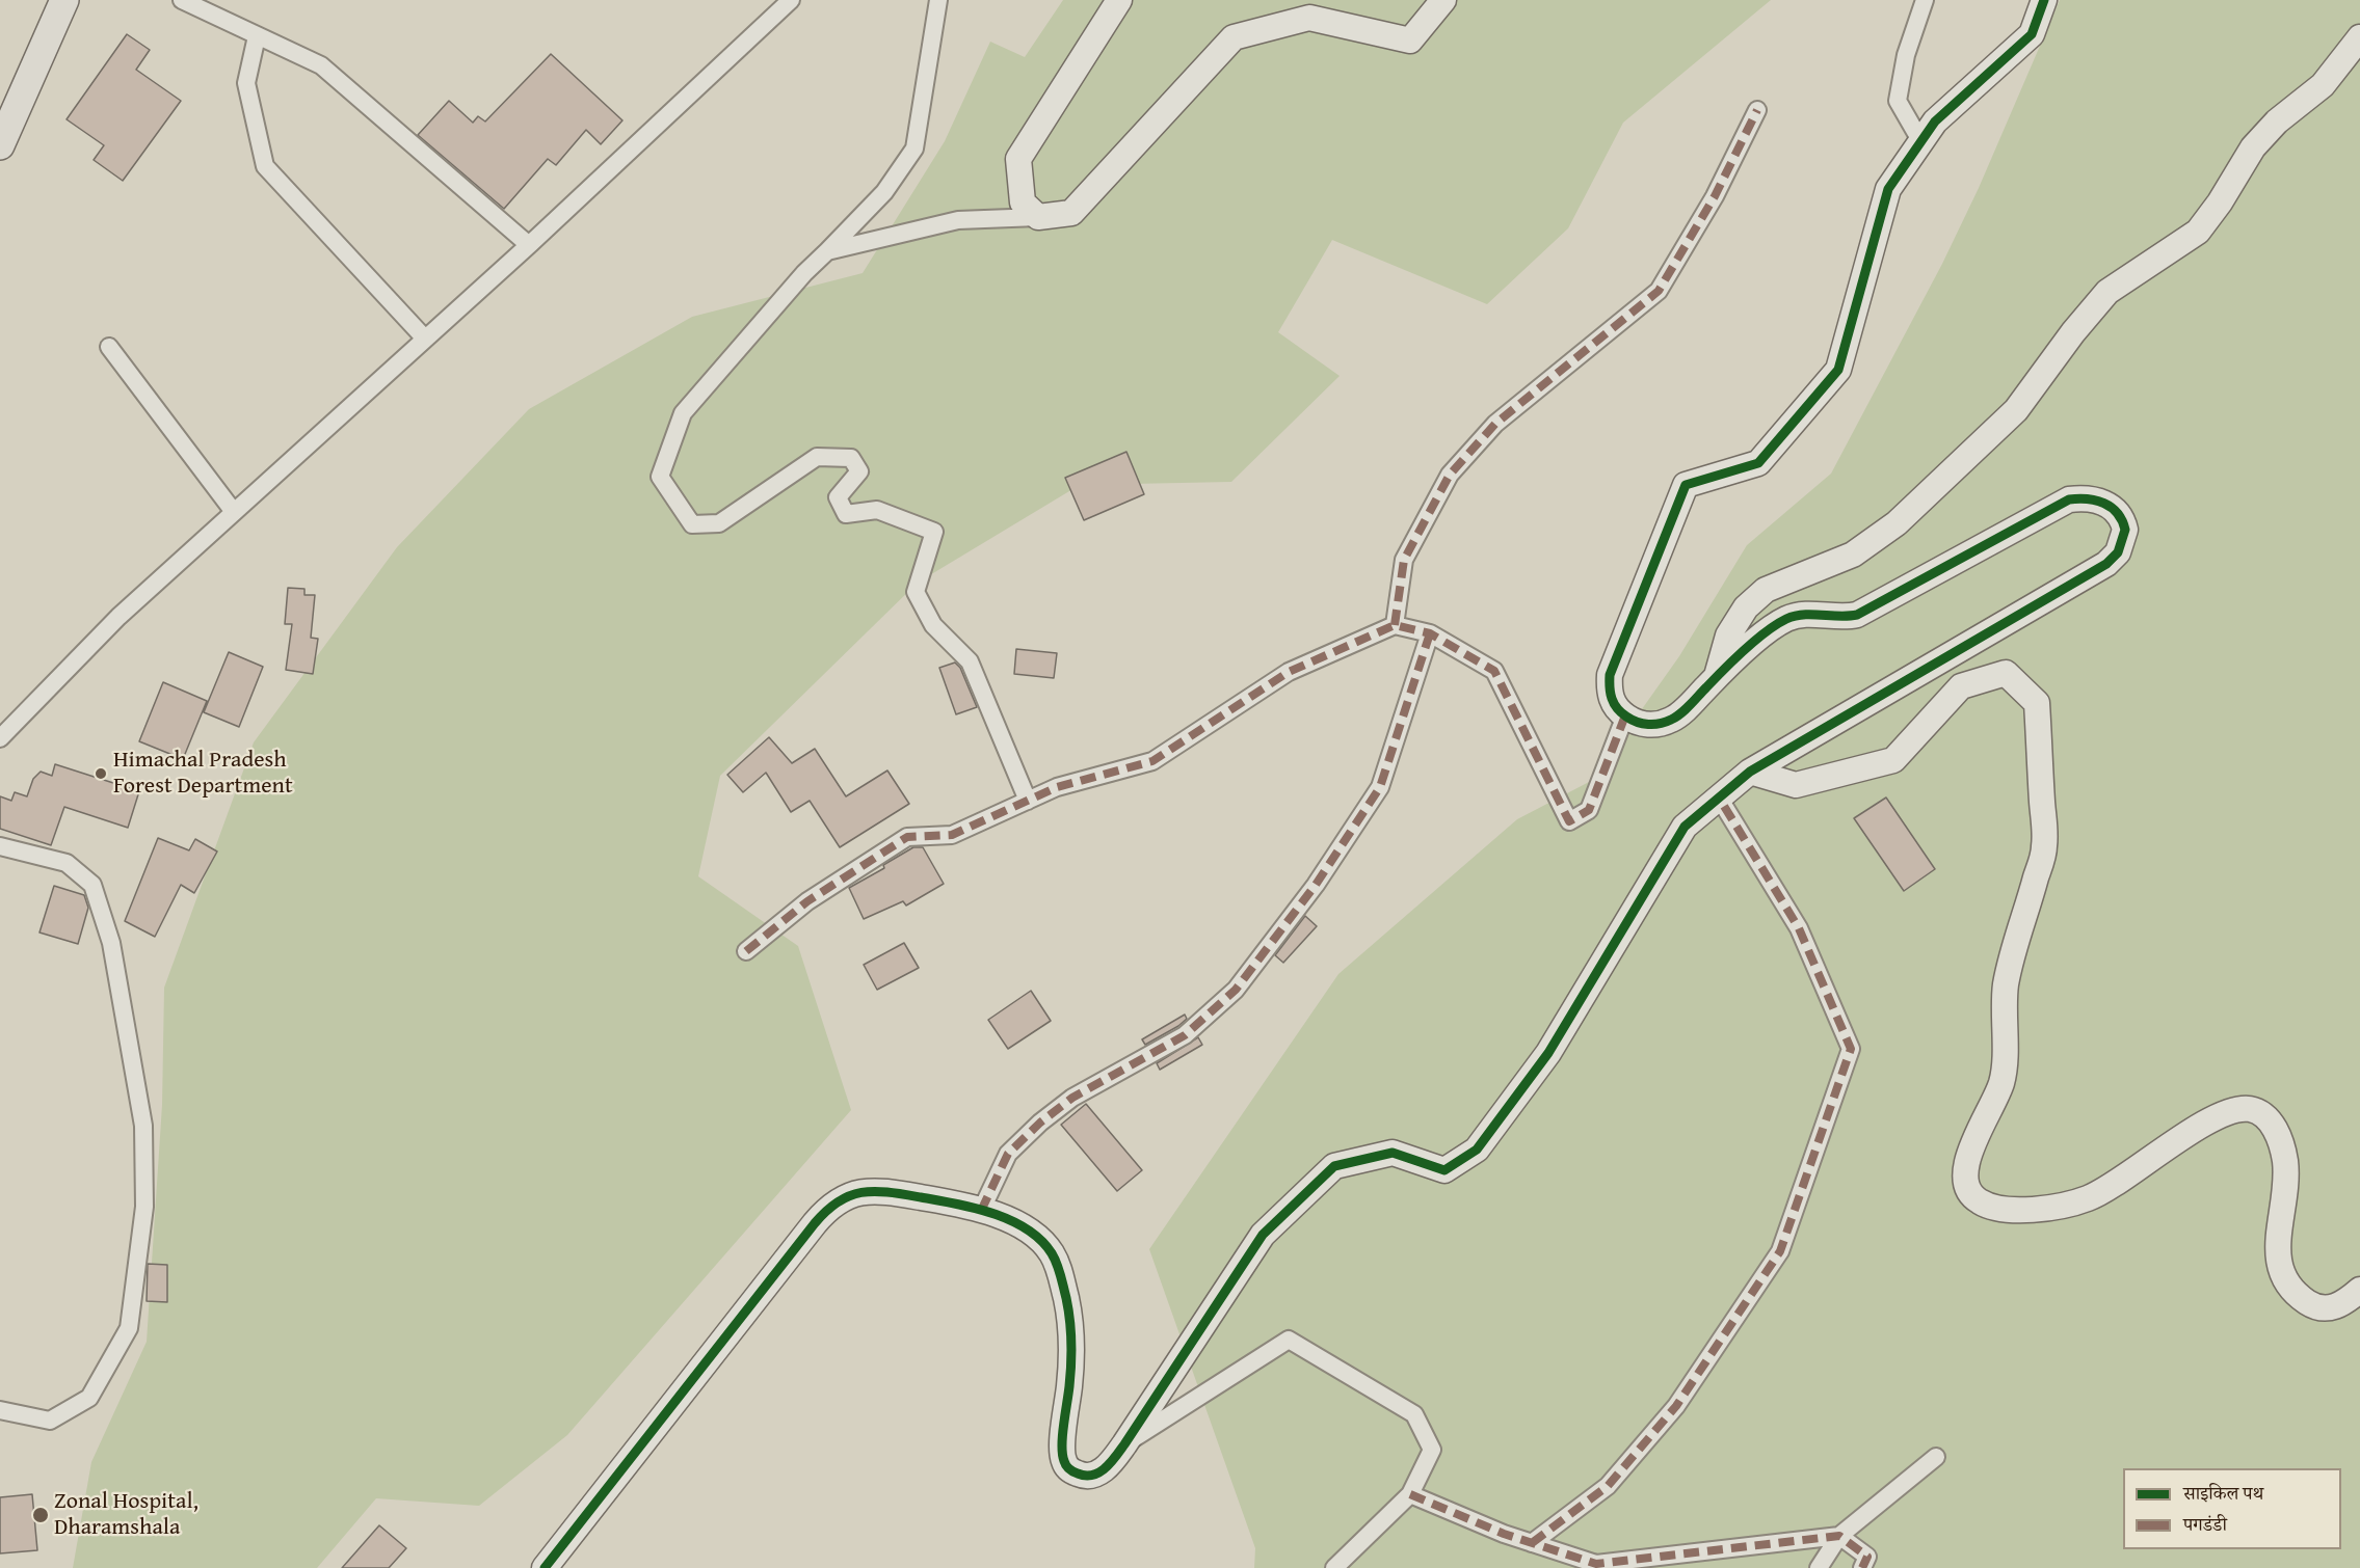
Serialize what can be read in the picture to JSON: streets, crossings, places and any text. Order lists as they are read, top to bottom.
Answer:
{
  "places": ["Himachal Pradesh Forest Department", "Zonal Hospital, Dharamshala"],
  "legend": ["साइकिल पथ", "पगडंडी"]
}
